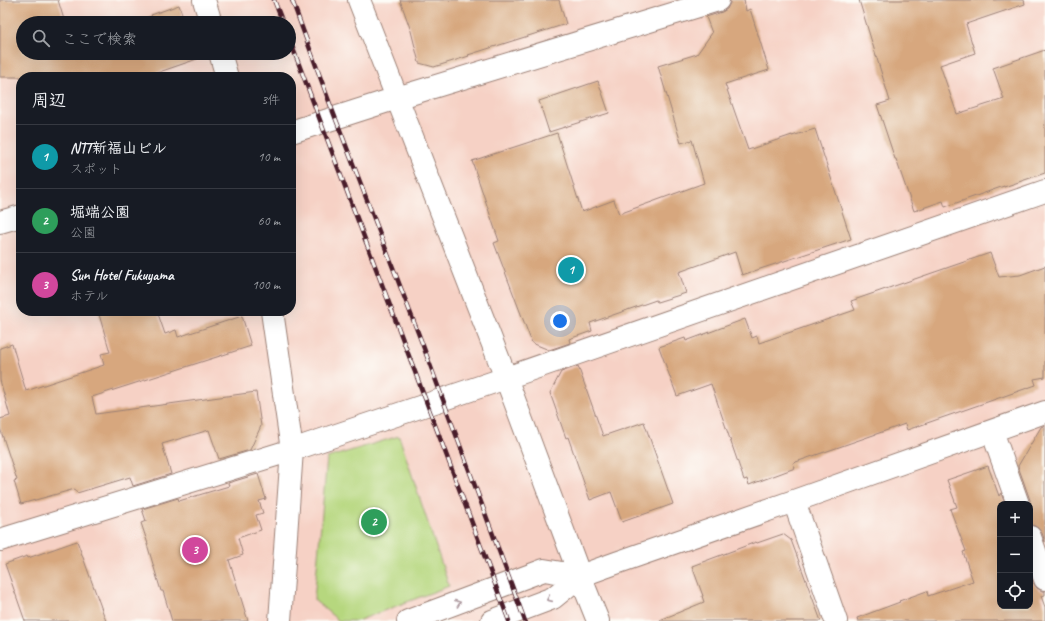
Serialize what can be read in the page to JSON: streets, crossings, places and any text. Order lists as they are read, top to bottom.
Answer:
{
  "page": {
    "search": "ここで検索",
    "heading": ["周辺", "3件"],
    "list": [
      {
        "mark": "1",
        "name": "NTT新福山ビル",
        "note": "スポット",
        "value": "10 m"
      },
      {
        "mark": "2",
        "name": "堀端公園",
        "note": "公園",
        "value": "60 m"
      },
      {
        "mark": "3",
        "name": "Sun Hotel Fukuyama",
        "note": "ホテル",
        "value": "100 m"
      }
    ],
    "pins": ["1", "2", "3"],
    "map_buttons": ["+", "−"]
  }
}
